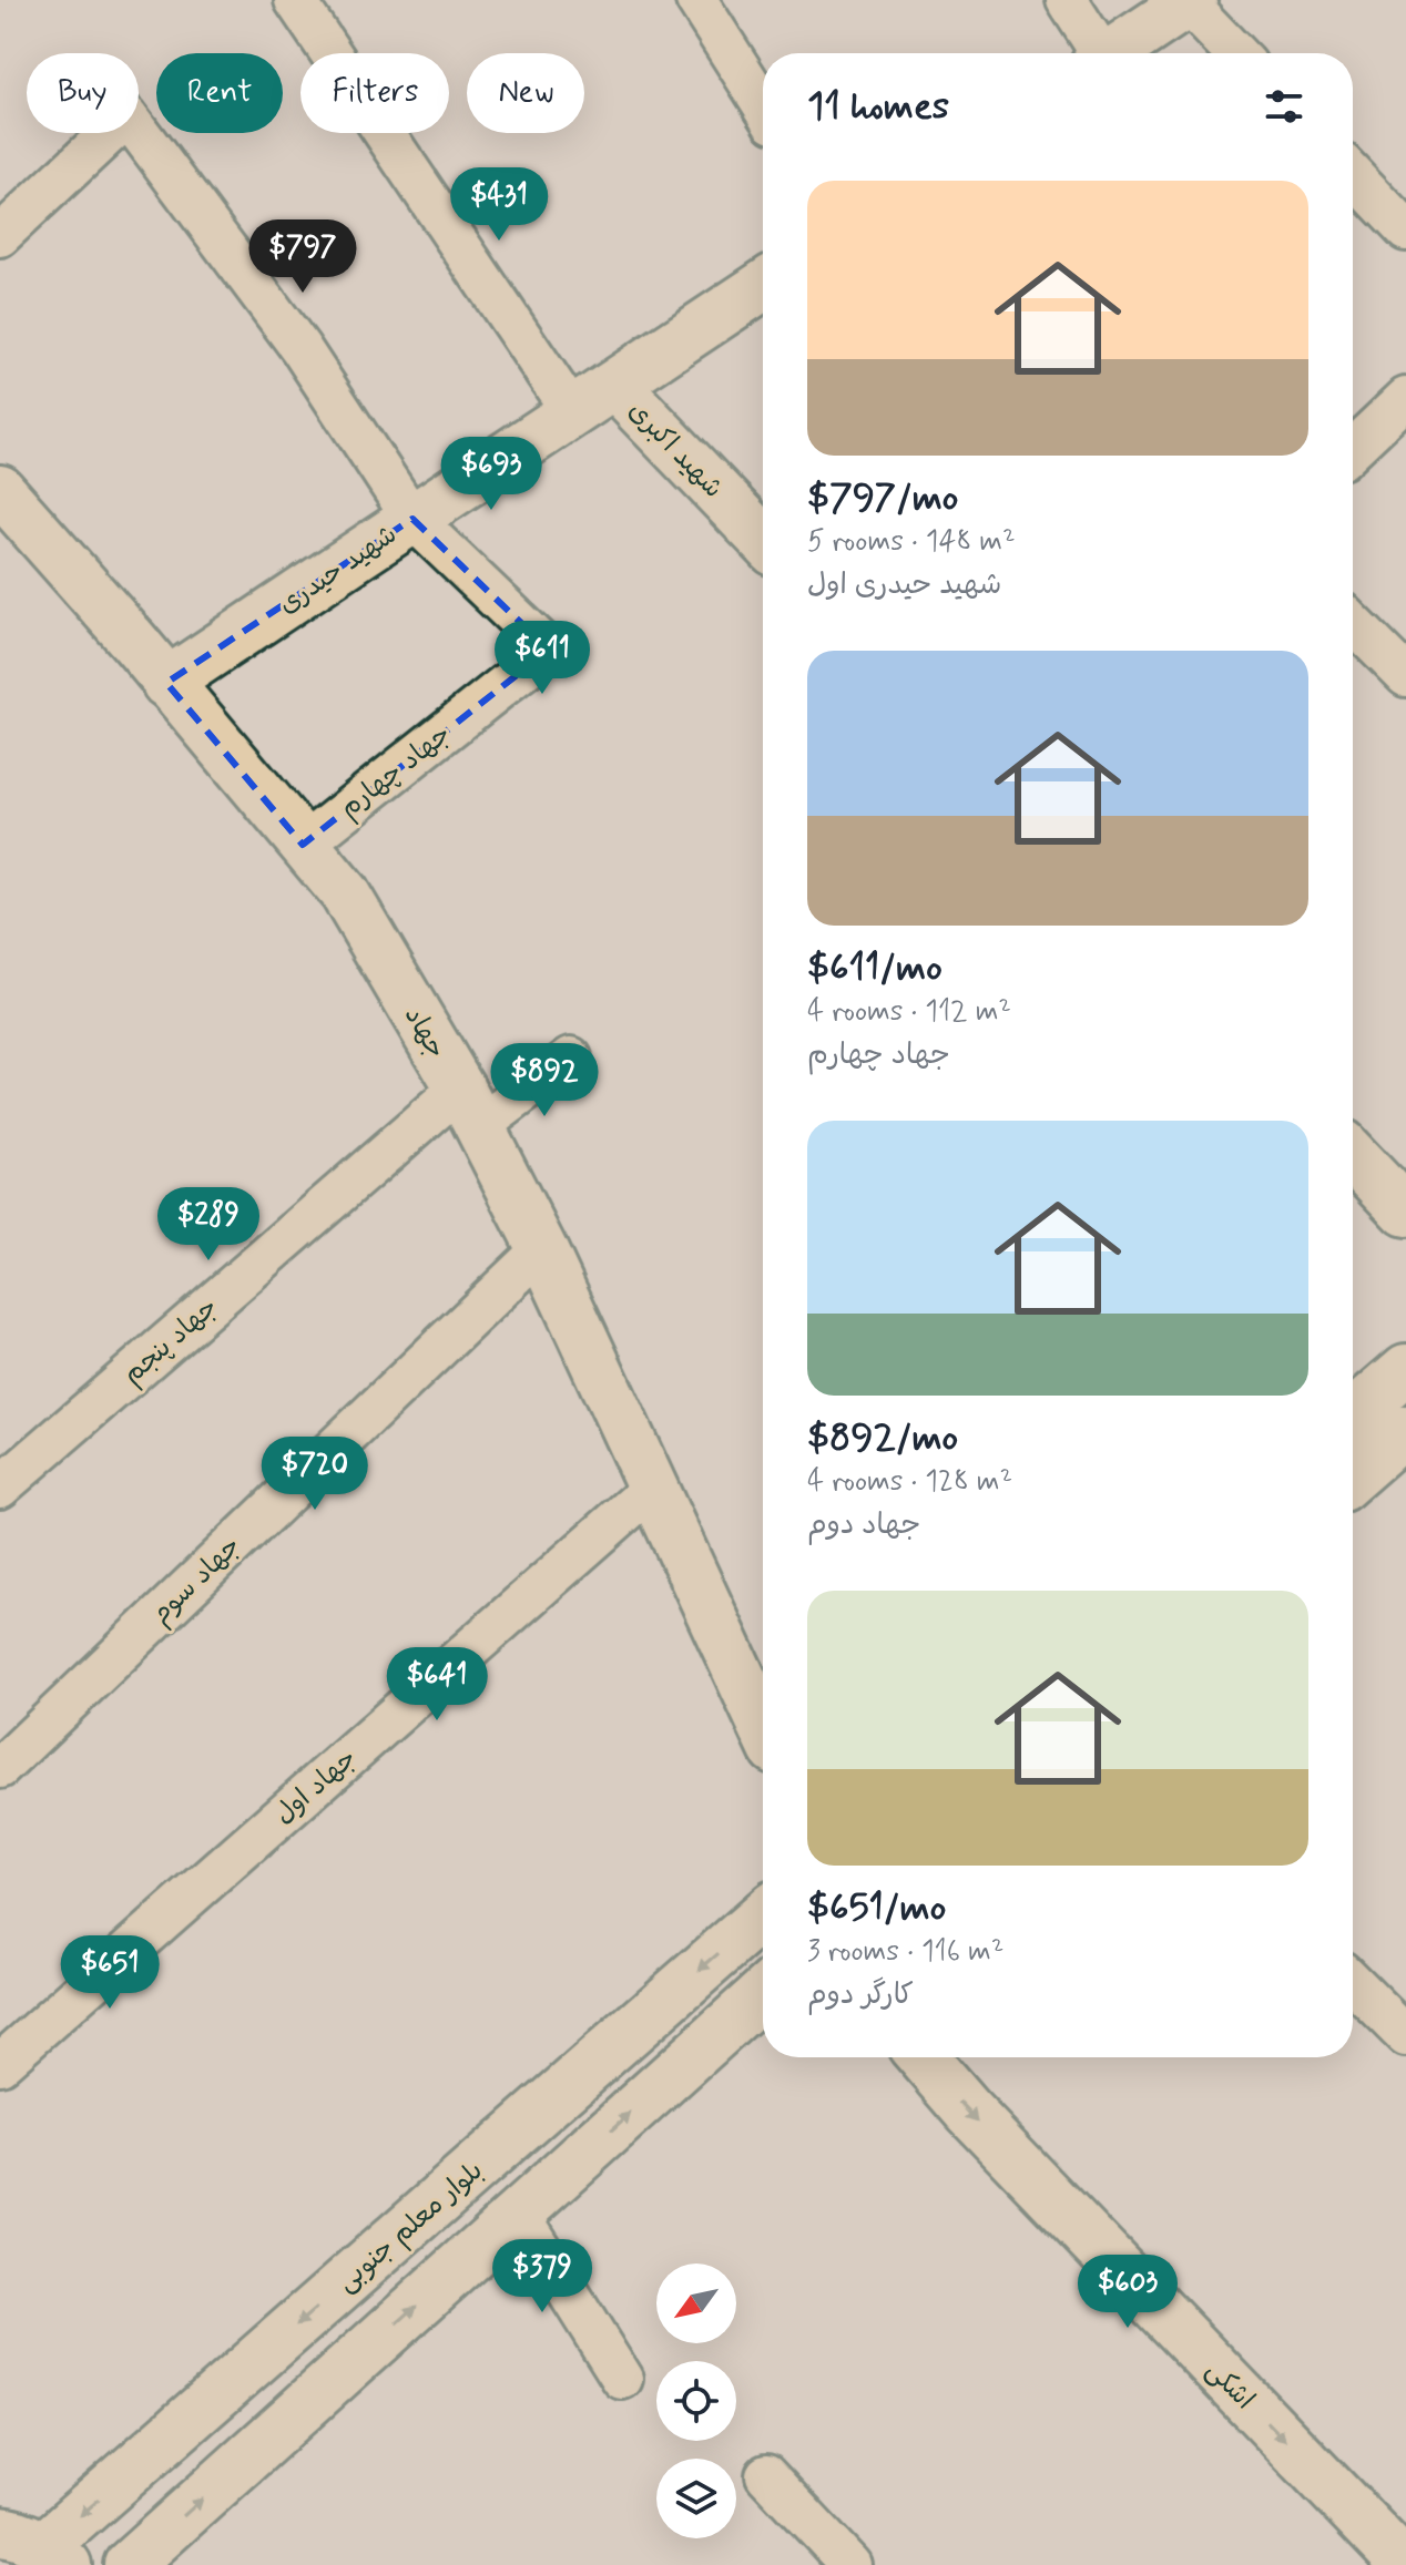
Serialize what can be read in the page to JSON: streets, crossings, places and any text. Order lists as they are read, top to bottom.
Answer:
{
  "streets": {
    "main road": [
      "شهید اکبری",
      "شهید حیدری",
      "جهاد",
      "بلوار معلم جنوبی",
      "اشکی"
    ],
    "street": [
      "جهاد چهارم",
      "جهاد پنجم",
      "جهاد سوم",
      "جهاد اول"
    ]
  },
  "crossings": [
    ["شهید اکبری", "شهید حیدری"],
    ["شهید حیدری", "جهاد چهارم"],
    ["شهید حیدری", "جهاد"],
    ["جهاد چهارم", "جهاد"],
    ["جهاد", "جهاد پنجم"],
    ["جهاد", "جهاد سوم"],
    ["جهاد", "جهاد اول"]
  ],
  "one_way": ["اشکی"],
  "north": "bottom left",
  "page": {
    "chip": [
      "Buy",
      "Rent",
      "Filters",
      "New"
    ],
    "heading": "11 homes",
    "list": [
      {
        "name": "$797/mo",
        "note": "5 rooms · 148 m² · شهید حیدری اول"
      },
      {
        "name": "$611/mo",
        "note": "4 rooms · 112 m² · جهاد چهارم"
      },
      {
        "name": "$892/mo",
        "note": "4 rooms · 128 m² · جهاد دوم"
      },
      {
        "name": "$651/mo",
        "note": "3 rooms · 116 m² · کارگر دوم"
      }
    ],
    "price": [
      "$431",
      "$797",
      "$693",
      "$611",
      "$892",
      "$289",
      "$720",
      "$641",
      "$651",
      "$379",
      "$603"
    ]
  }
}
